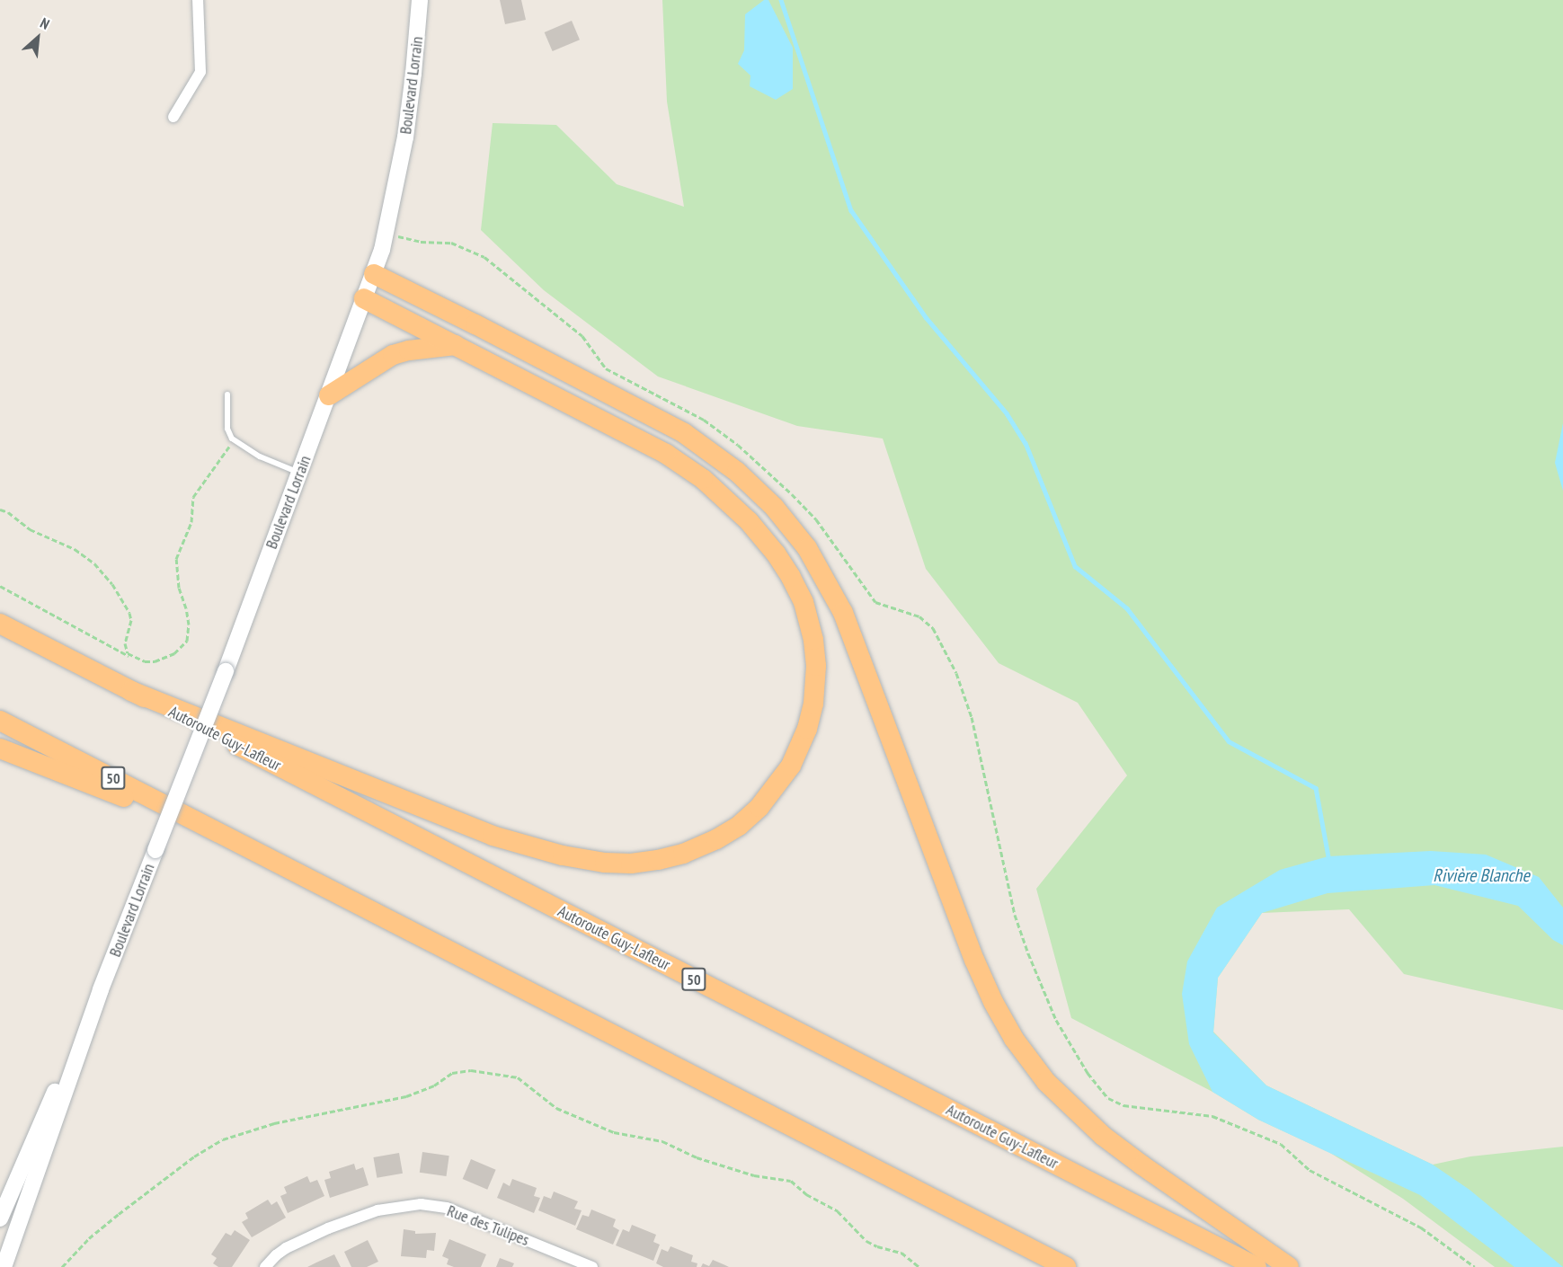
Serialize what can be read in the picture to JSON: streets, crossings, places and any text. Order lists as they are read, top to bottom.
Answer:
{
  "streets": {
    "highway": ["Autoroute Guy-Lafleur", "50"],
    "main road": ["Boulevard Lorrain"],
    "street": ["Rue des Tulipes"]
  },
  "water": ["Rivière Blanche"],
  "north": "top right"
}
